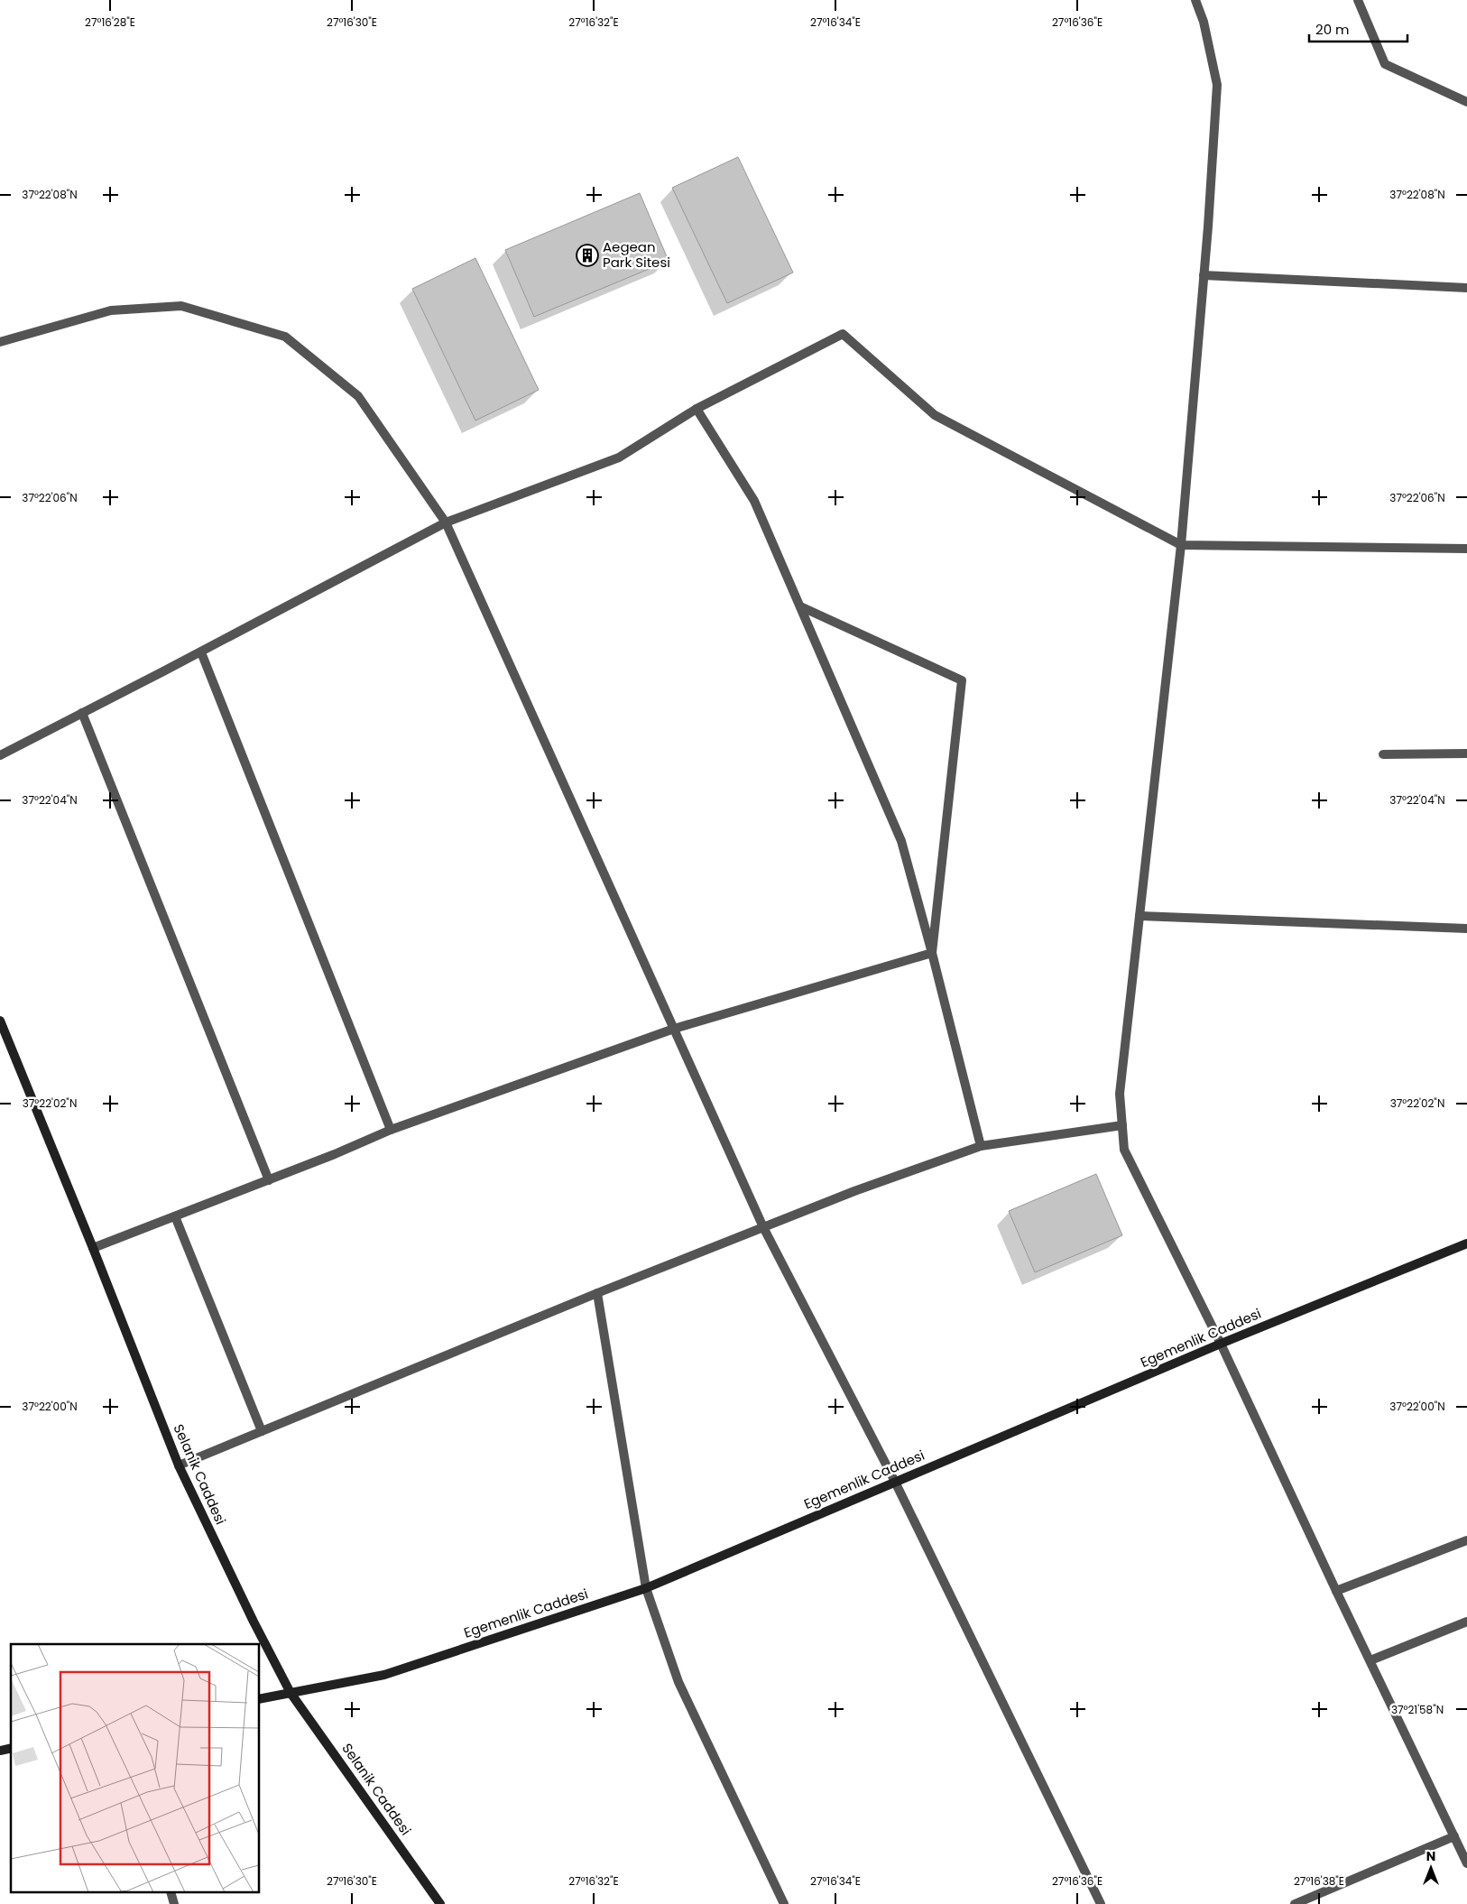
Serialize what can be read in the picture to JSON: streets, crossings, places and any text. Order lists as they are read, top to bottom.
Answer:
{
  "streets": {
    "street": ["Egemenlik Caddesi", "Selanik Caddesi"]
  },
  "crossings": [
    ["Egemenlik Caddesi", "Selanik Caddesi"]
  ],
  "places": {
    "building": ["Aegean Park Sitesi"]
  },
  "scale_bar": "20 m",
  "north": "top",
  "coordinates": [
    "27°16'28\"E",
    "27°16'30\"E",
    "27°16'32\"E",
    "27°16'34\"E",
    "27°16'36\"E",
    "37°22'08\"N",
    "37°22'06\"N",
    "37°22'04\"N",
    "37°22'02\"N",
    "37°22'00\"N",
    "37°21'58\"N",
    "27°16'38\"E"
  ]
}
